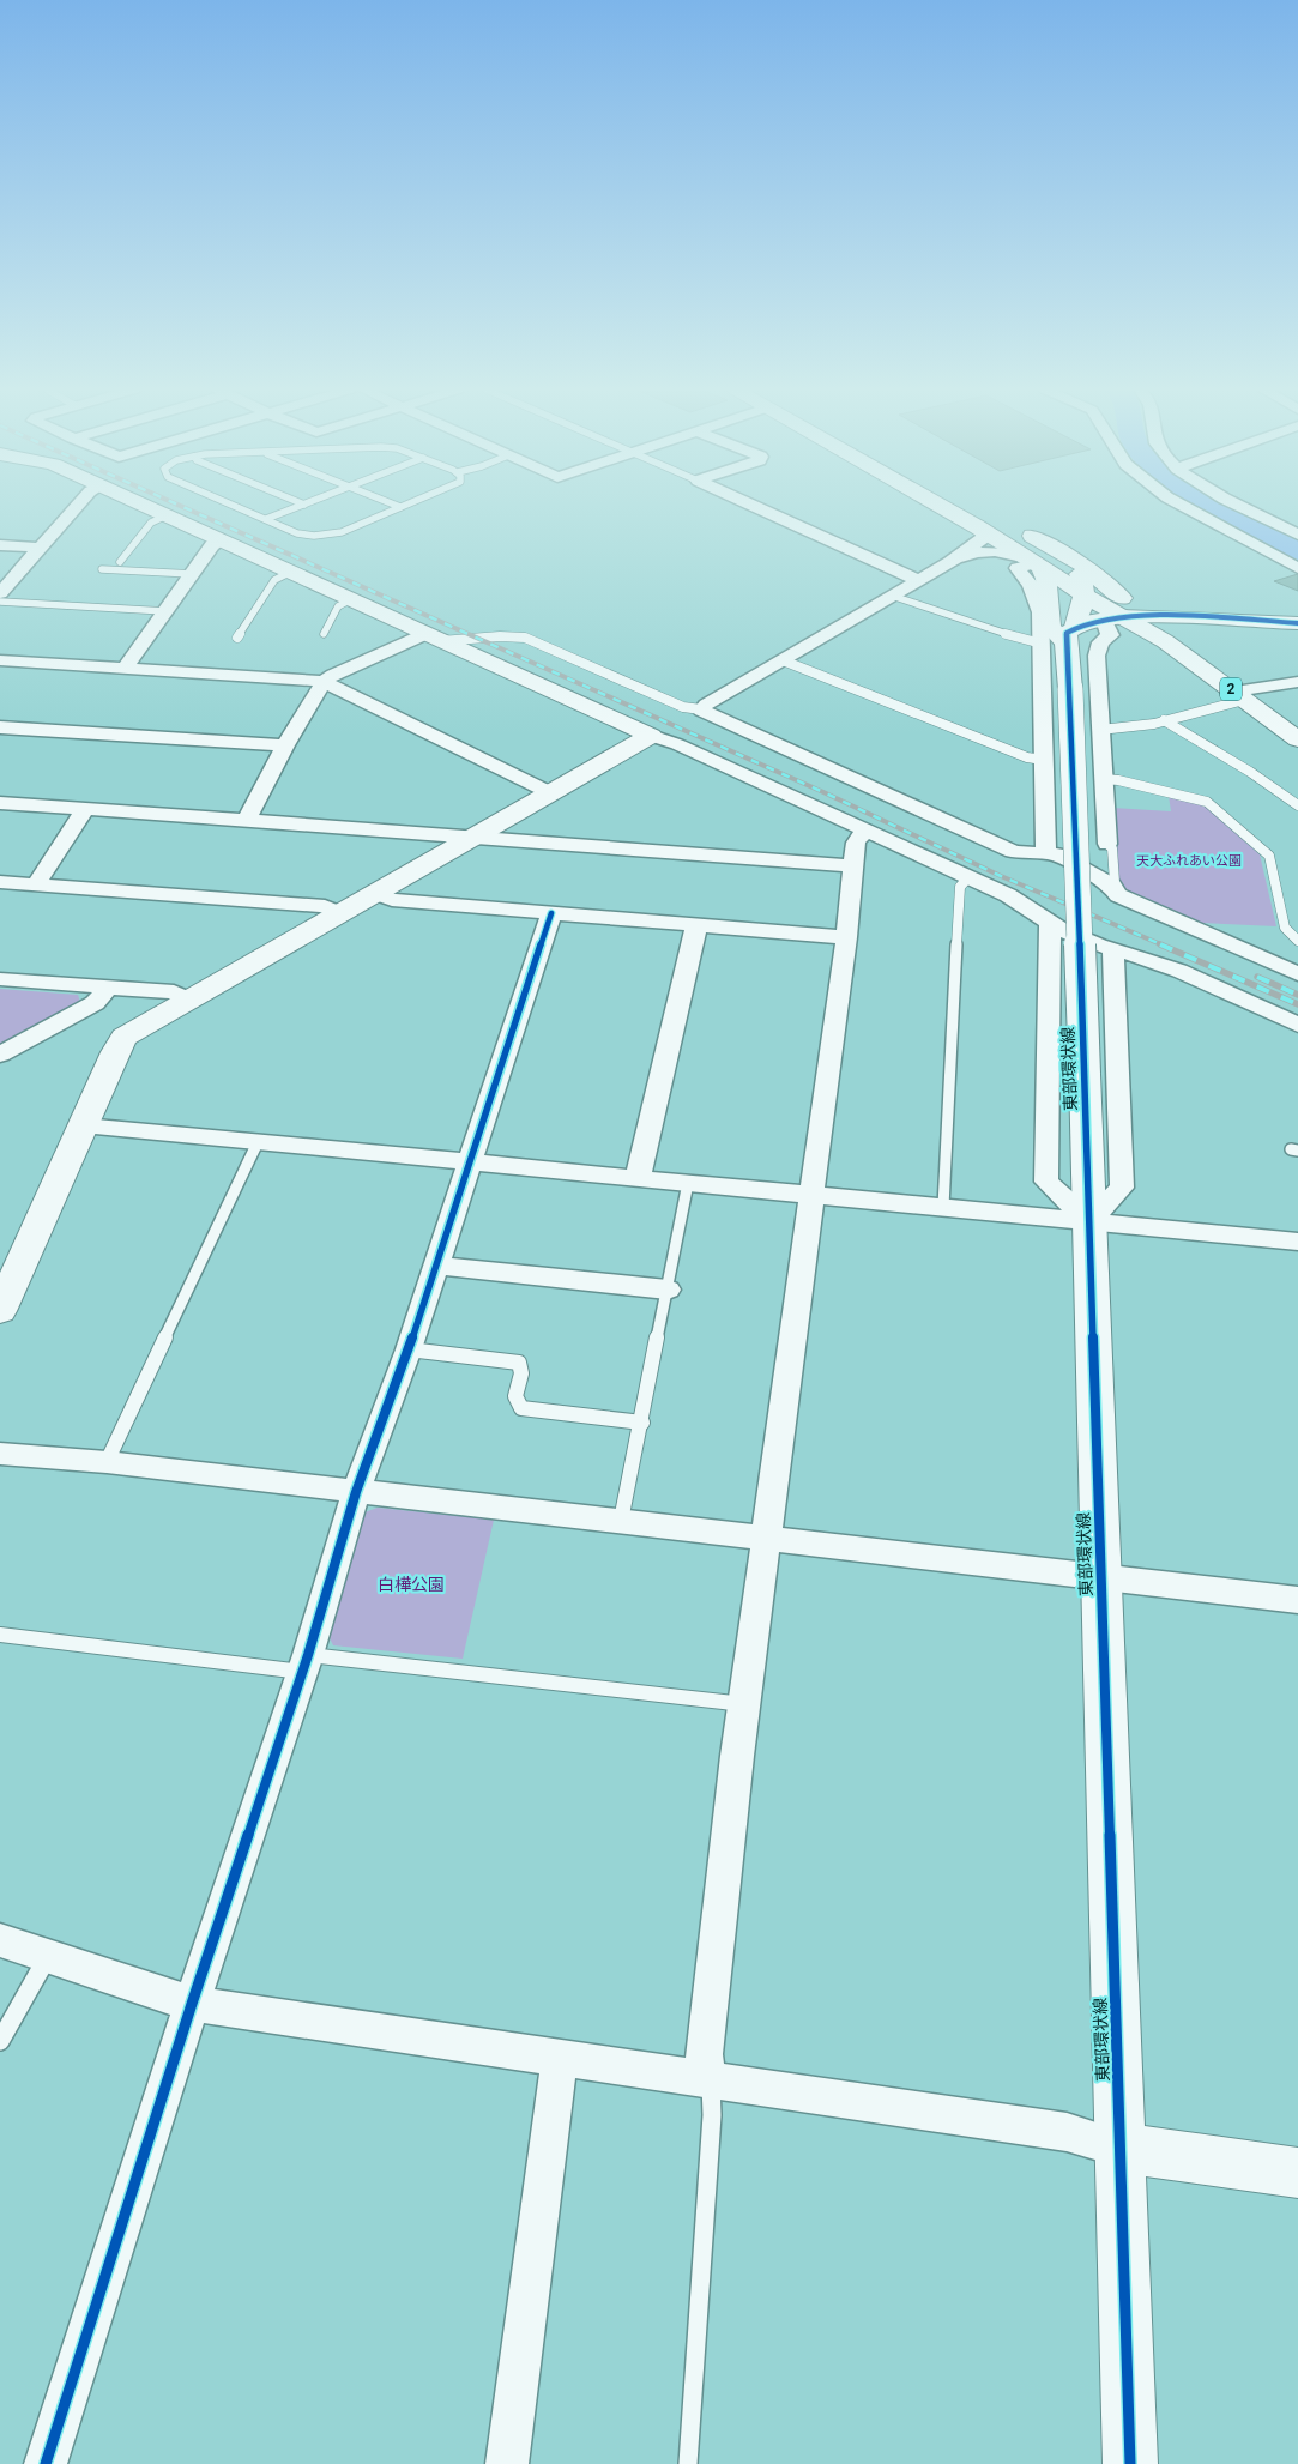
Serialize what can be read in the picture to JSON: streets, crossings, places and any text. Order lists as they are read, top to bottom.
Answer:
{
  "streets": {
    "street": ["2", "東部環状線"]
  },
  "parks": ["天大ふれあい公園", "白樺公園"]
}
